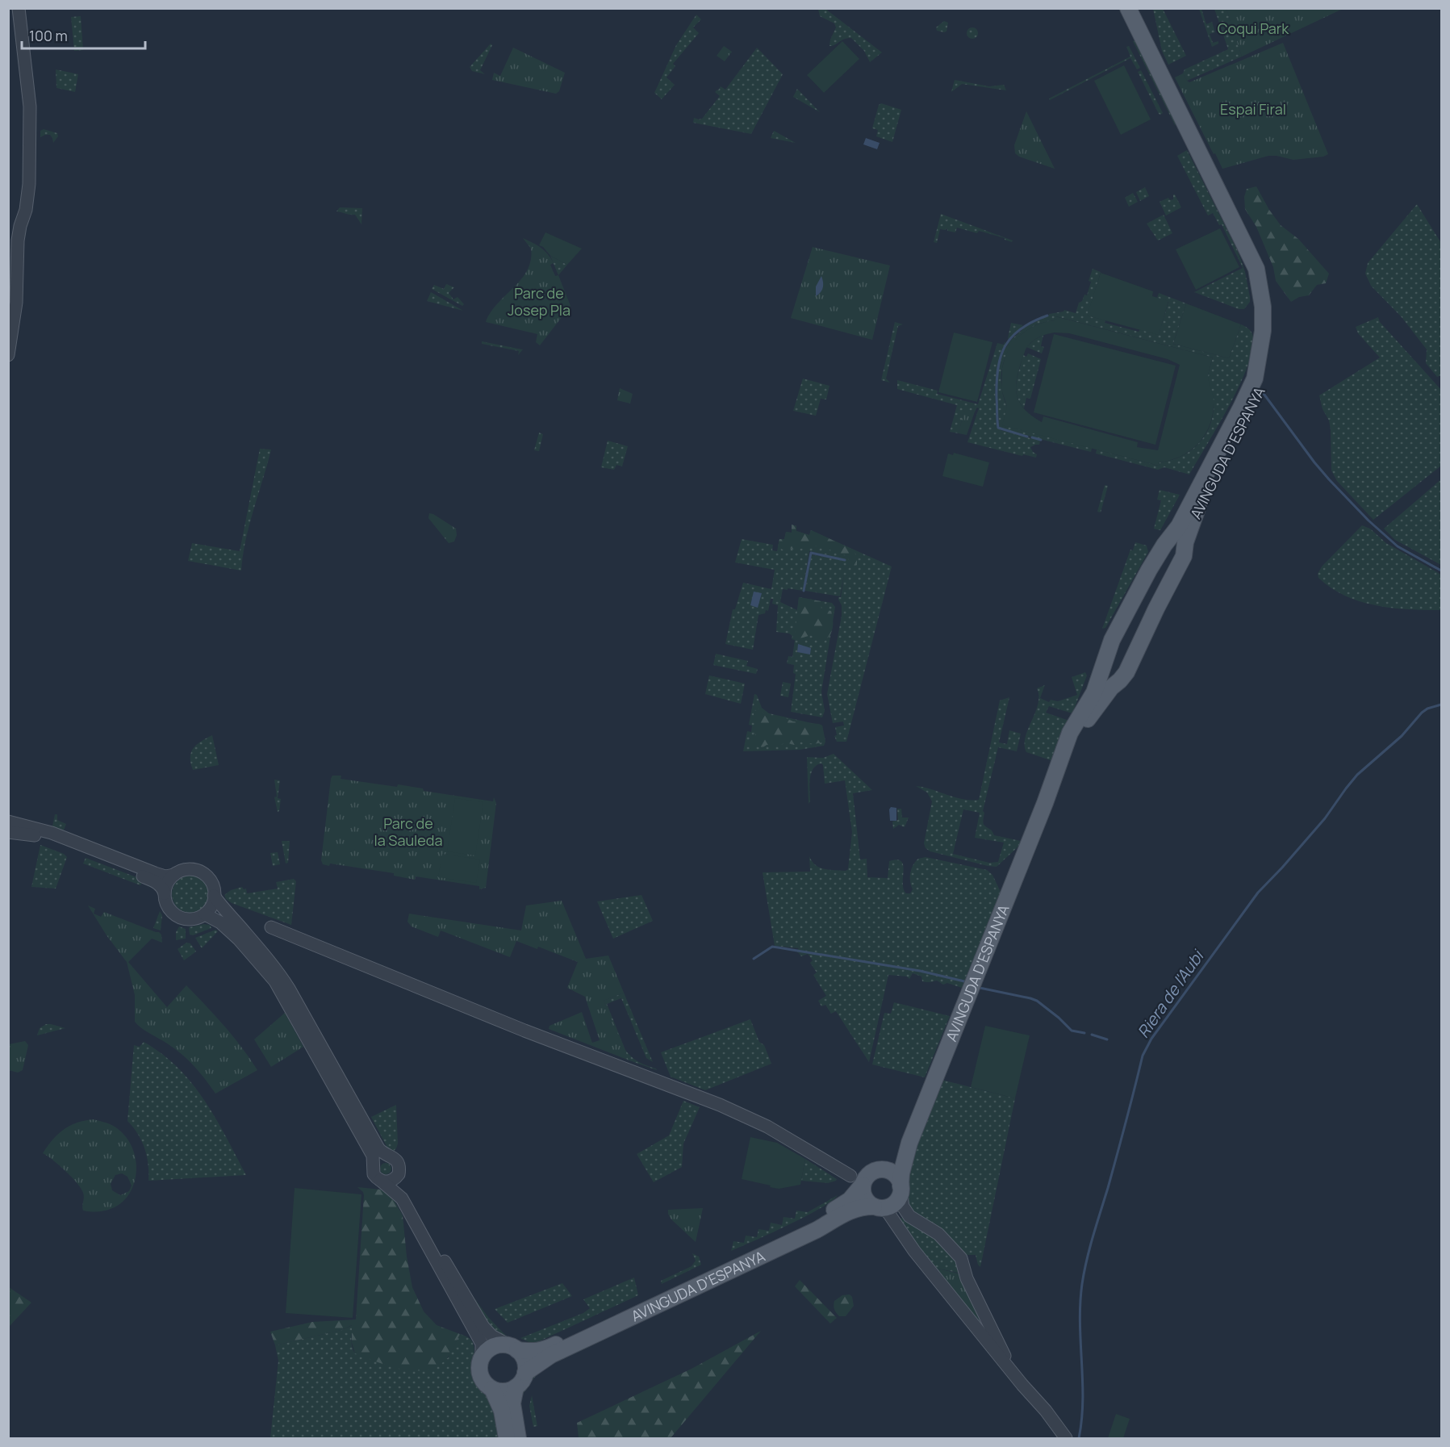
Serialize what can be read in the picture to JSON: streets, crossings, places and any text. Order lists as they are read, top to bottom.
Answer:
{
  "streets": {
    "main road": ["AVINGUDA D'ESPANYA"]
  },
  "water": ["Riera de l'Aubi"],
  "parks": [
    "Coqui Park",
    "Espai Firal",
    "Parc de Josep Pla",
    "Parc de la Sauleda"
  ],
  "scale_bar": "100 m"
}
